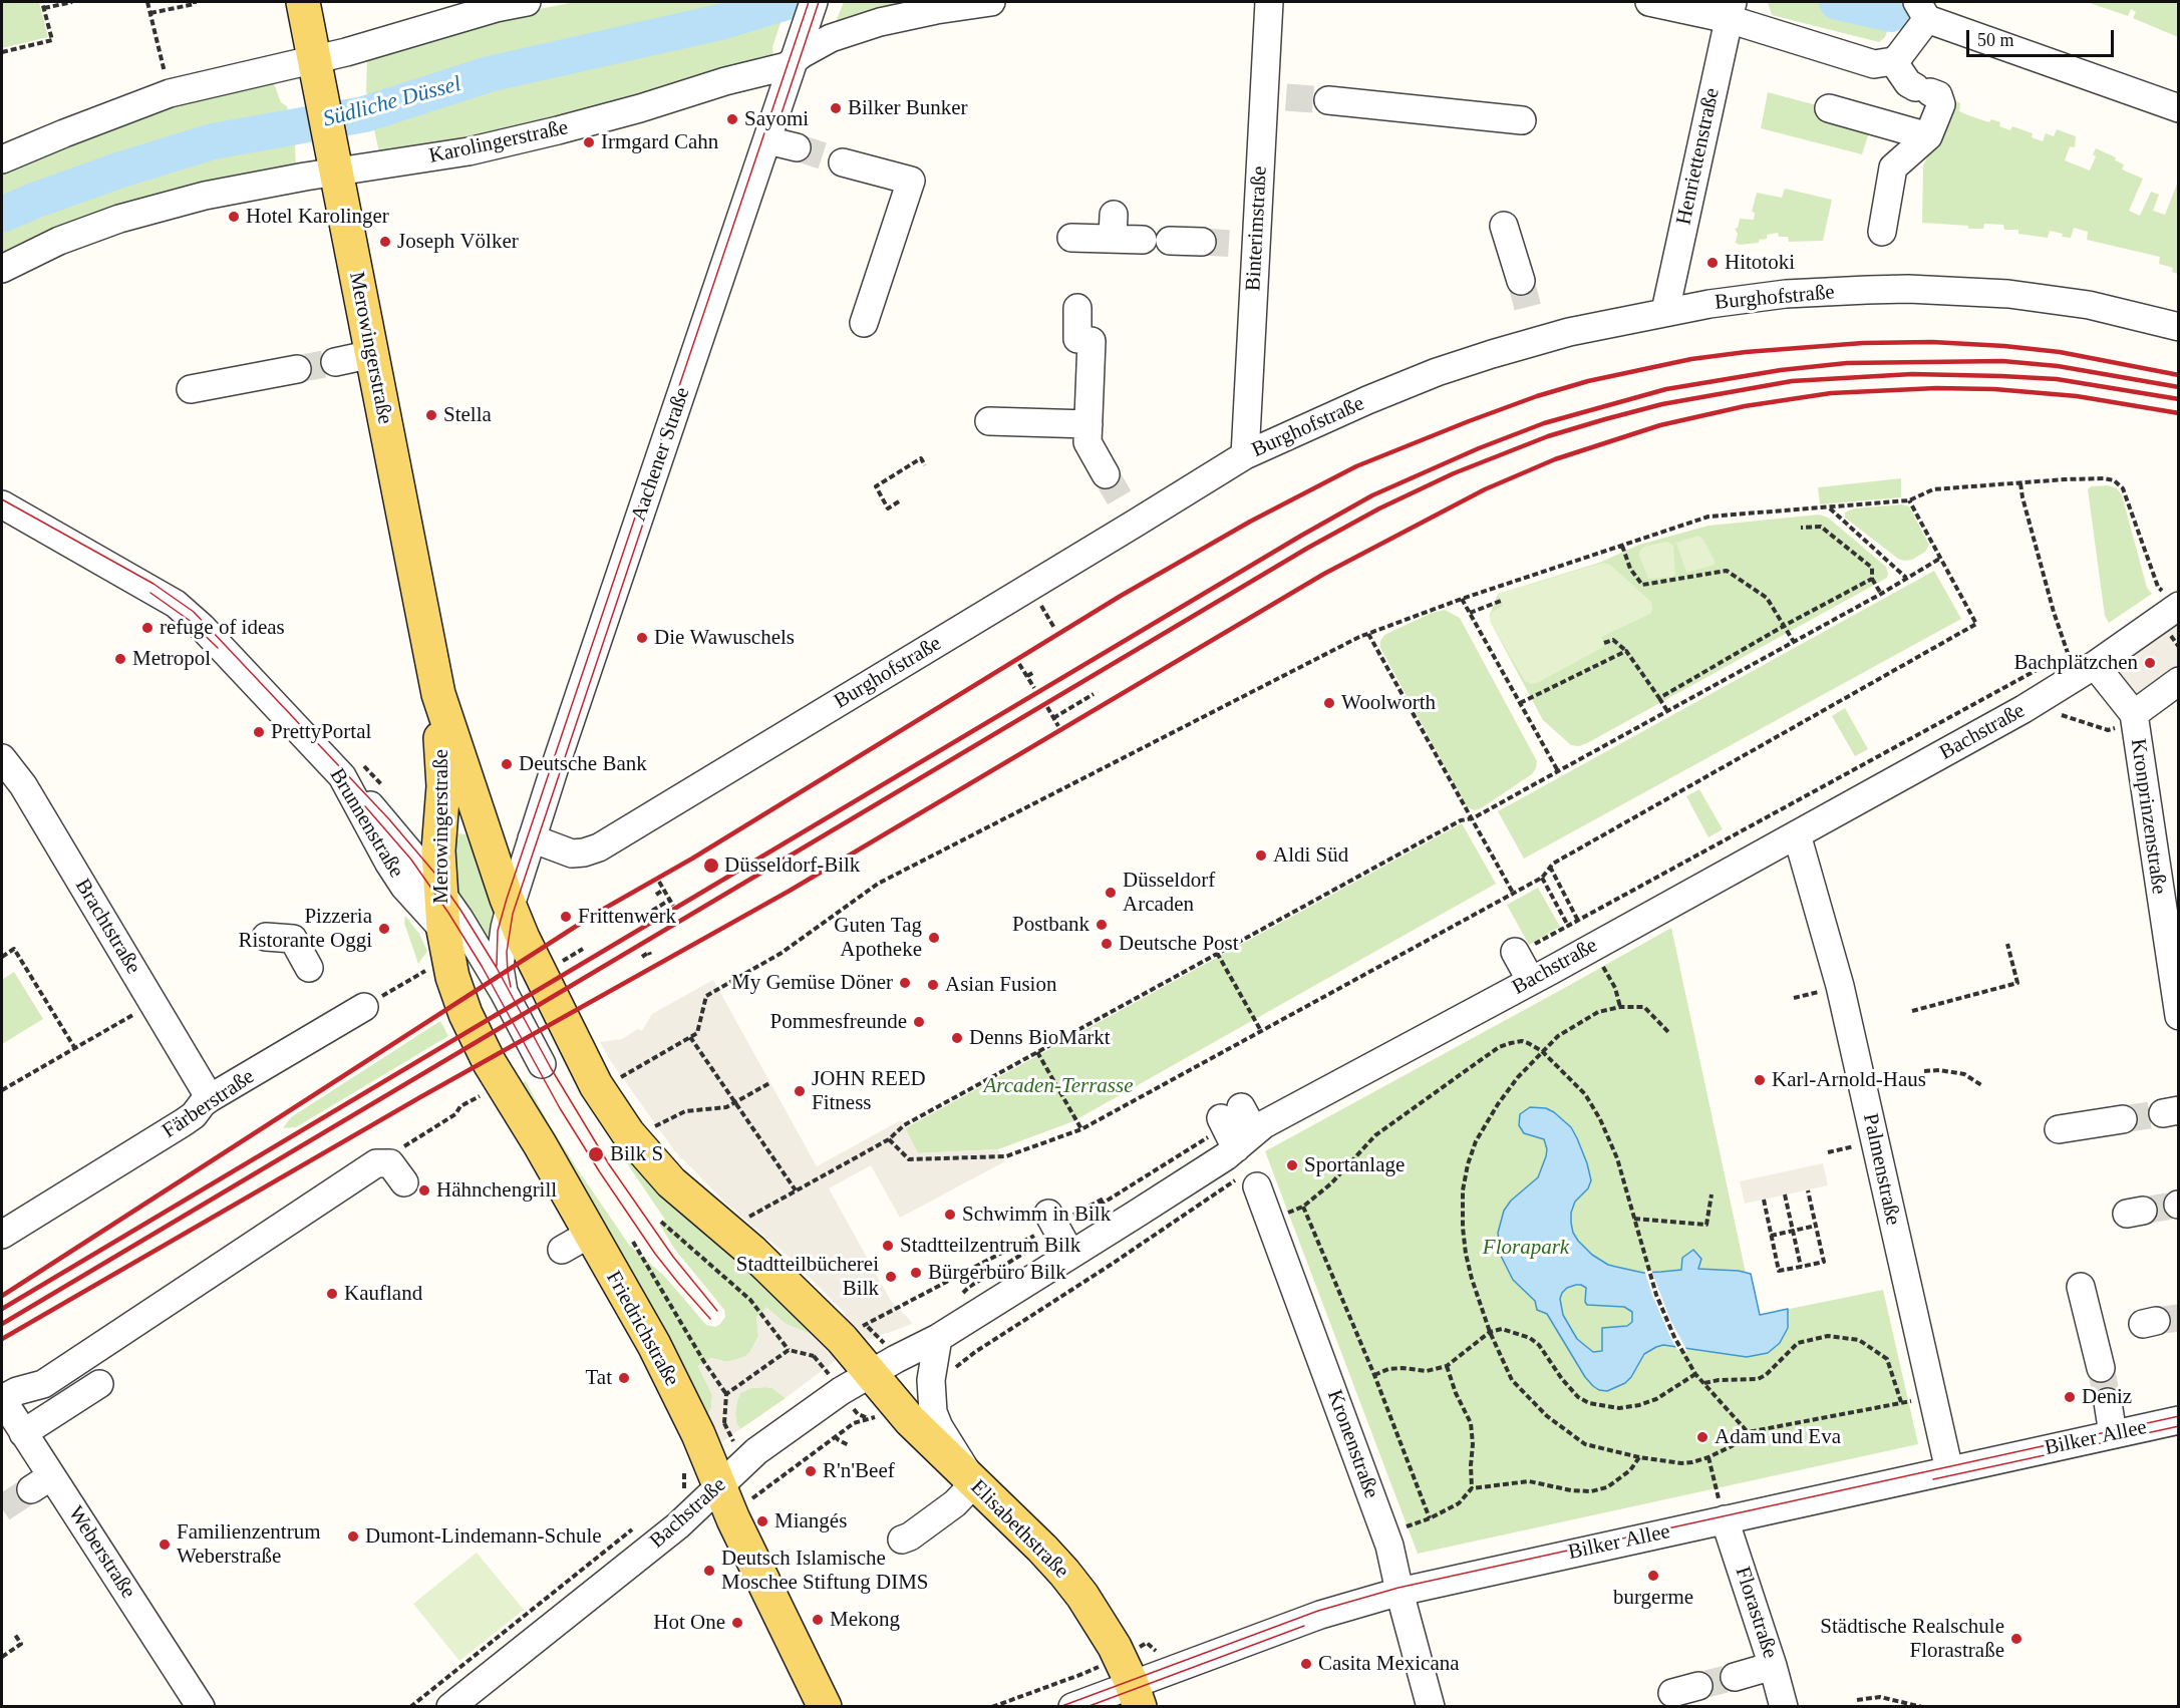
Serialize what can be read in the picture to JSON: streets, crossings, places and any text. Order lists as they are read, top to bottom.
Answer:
{
  "streets": {
    "main road": ["Merowingerstraße", "Friedrichstraße", "Elisabethstraße"],
    "street": [
      "Karolingerstraße",
      "Henriettenstraße",
      "Binterimstraße",
      "Burghofstraße",
      "Aachener Straße",
      "Bachstraße",
      "Kronprinzenstraße",
      "Brunnenstraße",
      "Brachtstraße",
      "Färberstraße",
      "Palmenstraße",
      "Bilker Allee",
      "Kronenstraße",
      "Weberstraße",
      "Florastraße"
    ]
  },
  "crossings": [
    ["Karolingerstraße", "Merowingerstraße"],
    ["Karolingerstraße", "Aachener Straße"],
    ["Henriettenstraße", "Burghofstraße"],
    ["Binterimstraße", "Burghofstraße"],
    ["Burghofstraße", "Aachener Straße"],
    ["Merowingerstraße", "Aachener Straße"],
    ["Merowingerstraße", "Brunnenstraße"],
    ["Merowingerstraße", "Friedrichstraße"],
    ["Bachstraße", "Kronprinzenstraße"],
    ["Bachstraße", "Palmenstraße"],
    ["Bachstraße", "Friedrichstraße"],
    ["Bachstraße", "Elisabethstraße"],
    ["Brunnenstraße", "Friedrichstraße"],
    ["Brachtstraße", "Färberstraße"],
    ["Palmenstraße", "Bilker Allee"],
    ["Bilker Allee", "Kronenstraße"],
    ["Bilker Allee", "Elisabethstraße"],
    ["Bilker Allee", "Florastraße"]
  ],
  "water": ["Südliche Düssel"],
  "parks": ["Arcaden-Terrasse", "Florapark"],
  "places": [
    "Bilker Bunker",
    "Sayomi",
    "Irmgard Cahn",
    "Hotel Karolinger",
    "Joseph Völker",
    "Hitotoki",
    "Stella",
    "refuge of ideas",
    "Die Wawuschels",
    "Metropol",
    "Bachplätzchen",
    "Woolworth",
    "PrettyPortal",
    "Deutsche Bank",
    "Aldi Süd",
    "Düsseldorf-Bilk",
    "Düsseldorf Arcaden",
    "Frittenwerk",
    "Postbank",
    "Pizzeria Ristorante Oggi",
    "Guten Tag Apotheke",
    "Deutsche Post",
    "My Gemüse Döner",
    "Asian Fusion",
    "Pommesfreunde",
    "Denns BioMarkt",
    "Karl-Arnold-Haus",
    "JOHN REED Fitness",
    "Bilk S",
    "Sportanlage",
    "Hähnchengrill",
    "Schwimm in Bilk",
    "Stadtteilzentrum Bilk",
    "Bürgerbüro Bilk",
    "Stadtteilbücherei Bilk",
    "Kaufland",
    "Tat",
    "Deniz",
    "Adam und Eva",
    "R'n'Beef",
    "Miangés",
    "Dumont-Lindemann-Schule",
    "Familienzentrum Weberstraße",
    "Deutsch Islamische Moschee Stiftung DIMS",
    "burgerme",
    "Mekong",
    "Hot One",
    "Städtische Realschule Florastraße",
    "Casita Mexicana"
  ],
  "scale_bar": "50 m"
}
